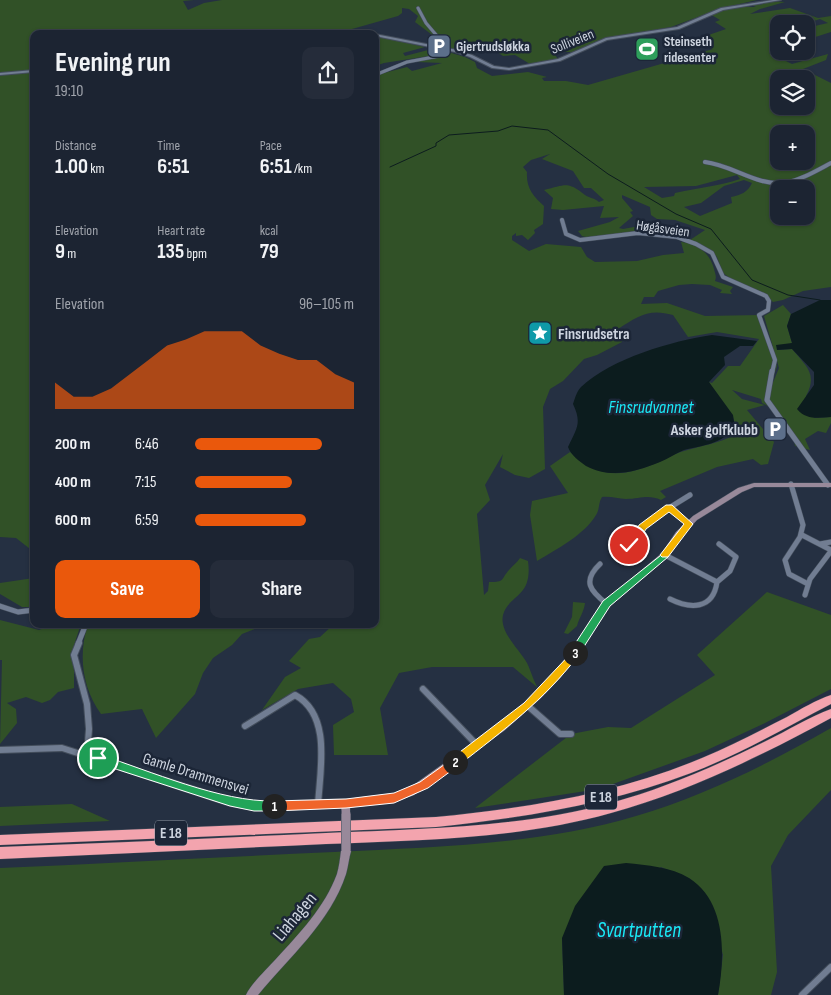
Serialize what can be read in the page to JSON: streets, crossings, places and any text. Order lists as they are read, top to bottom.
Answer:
{
  "streets": {
    "highway": ["E 18"],
    "main road": ["Gamle Drammensvei", "Liahagen"],
    "street": ["Solliveien", "Høgåsveien"]
  },
  "crossings": [
    ["Høgåsveien", "Gamle Drammensvei"],
    ["Gamle Drammensvei", "Liahagen"]
  ],
  "water": ["Finsrudvannet", "Svartputten"],
  "places": {
    "parking": ["Gjertrudsløkka", "Asker golfklubb"],
    "sports": ["Steinseth ridesenter"],
    "place": ["Finsrudsetra"]
  },
  "page": {
    "map_buttons": ["+", "−"],
    "heading": ["Evening run", "19:10"],
    "stats": [
      ["Distance", "1.00 km"],
      ["Time", "6:51"],
      ["Pace", "6:51 /km"],
      ["Elevation", "9 m"],
      ["Heart rate", "135 bpm"],
      ["kcal", "79"]
    ],
    "chart": ["Elevation", "96–105 m"],
    "list": [
      {
        "name": "200 m",
        "note": "6:46"
      },
      {
        "name": "400 m",
        "note": "7:15"
      },
      {
        "name": "600 m",
        "note": "6:59"
      }
    ],
    "buttons": ["Save", "Share"],
    "pins": ["3", "2", "1"]
  }
}
